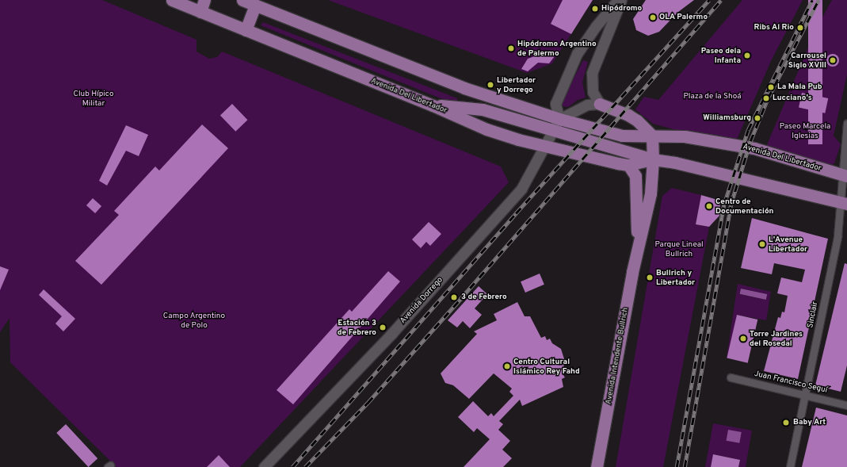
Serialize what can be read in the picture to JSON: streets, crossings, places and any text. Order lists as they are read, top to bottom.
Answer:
{
  "streets": {
    "main road": ["Avenida Del Libertador", "Avenida Dorrego", "Avenida Intendente Bullrich"],
    "street": ["Sinclair", "Juan Francisco Seguí"]
  },
  "crossings": [
    ["Avenida Del Libertador", "Avenida Dorrego"],
    ["Avenida Del Libertador", "Sinclair"],
    ["Avenida Del Libertador", "Avenida Intendente Bullrich"],
    ["Sinclair", "Juan Francisco Seguí"]
  ],
  "parks": [
    "Club Hípico Militar",
    "Plaza de la Shoá",
    "Paseo Marcela Iglesias",
    "Parque Lineal Bullrich",
    "Campo Argentino de Polo"
  ],
  "places": [
    "Hipódromo",
    "OLA Palermo",
    "Ribs Al Rio",
    "Hipódromo Argentino de Palermo",
    "Paseo dela Infanta",
    "Carrousel Siglo XVIII",
    "Libertador y Dorrego",
    "La Mala Pub",
    "Lucciano's",
    "Williamsburg",
    "Centro de Documentación",
    "L'Avenue Libertador",
    "Bullrich y Libertador",
    "3 de Febrero",
    "Estación 3 de Febrero",
    "Torre Jardines del Rosedal",
    "Centro Cultural Islámico Rey Fahd",
    "Baby Art"
  ]
}
